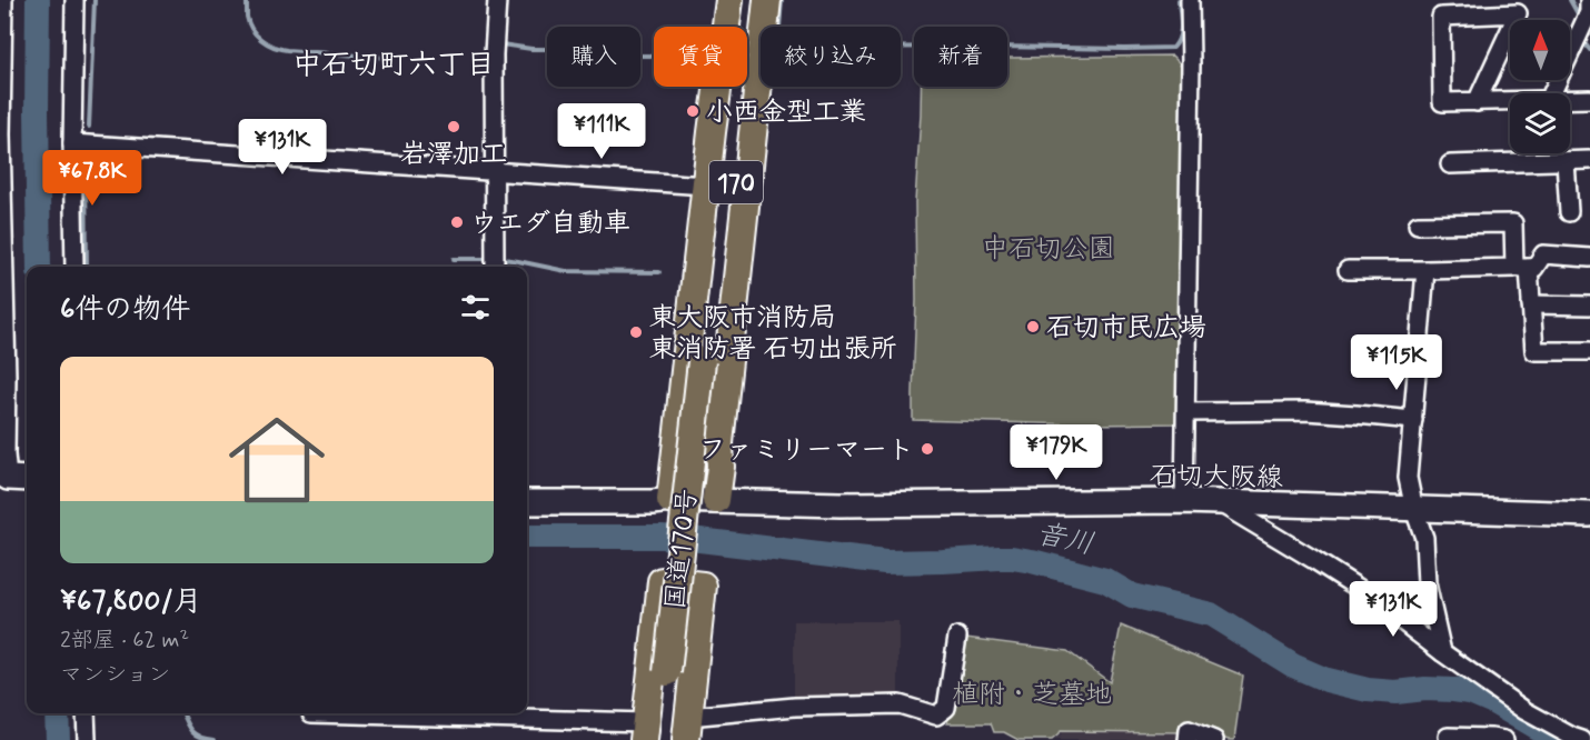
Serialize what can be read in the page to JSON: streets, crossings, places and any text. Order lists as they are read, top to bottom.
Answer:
{
  "streets": {
    "highway": ["170", "国道170号"],
    "main road": ["石切大阪線"]
  },
  "districts": ["中石切町六丁目"],
  "water": ["音川"],
  "parks": ["中石切公園", "植附・芝墓地"],
  "places": [
    "小西金型工業",
    "岩澤加工",
    "ウエダ自動車",
    "石切市民広場",
    "東大阪市消防局 東消防署 石切出張所",
    "ファミリーマート"
  ],
  "north": "top",
  "page": {
    "chip": [
      "購入",
      "賃貸",
      "絞り込み",
      "新着"
    ],
    "price": [
      "¥111K",
      "¥131K",
      "¥67.8K",
      "¥115K",
      "¥179K",
      "¥131K"
    ],
    "heading": "6件の物件",
    "list": [
      {
        "name": "¥67,800/月",
        "note": "2部屋 · 62 m² · マンション"
      }
    ]
  }
}
